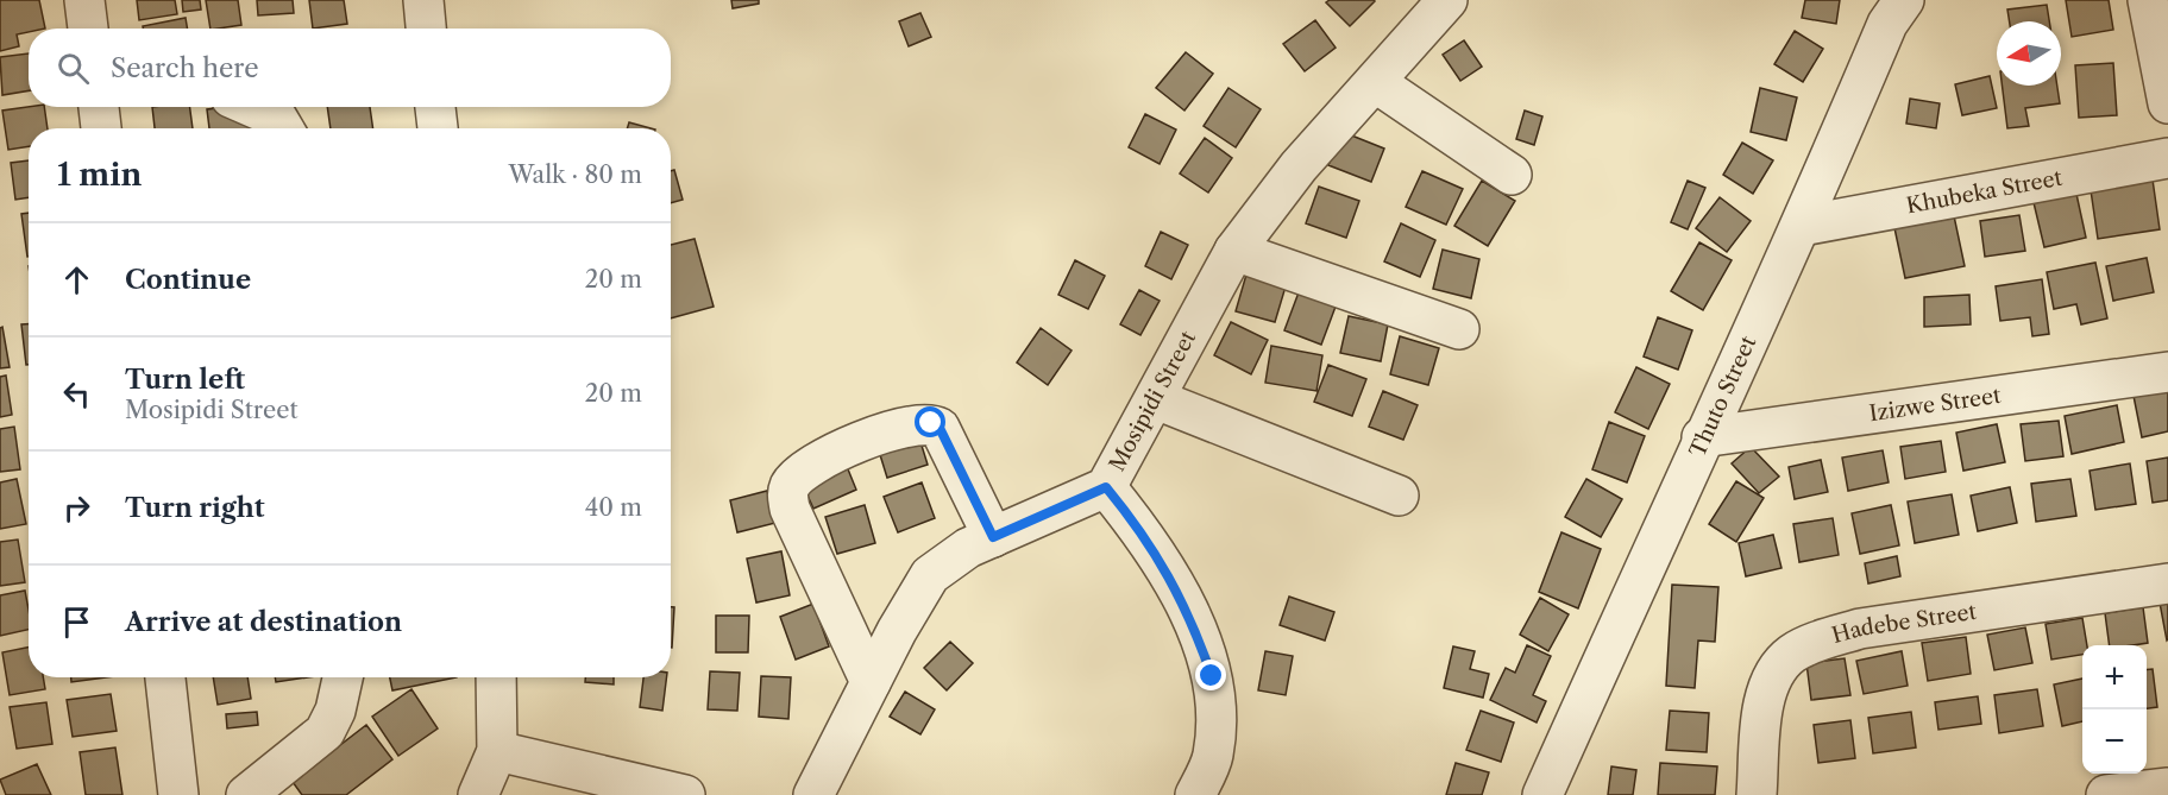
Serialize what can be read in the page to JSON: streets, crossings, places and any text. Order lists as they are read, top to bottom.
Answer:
{
  "streets": {
    "street": [
      "Khubeka Street",
      "Thuto Street",
      "Mosipidi Street",
      "Izizwe Street",
      "Hadebe Street"
    ]
  },
  "crossings": [
    ["Khubeka Street", "Thuto Street"],
    ["Thuto Street", "Izizwe Street"]
  ],
  "north": "left",
  "page": {
    "search": "Search here",
    "heading": ["1 min", "Walk · 80 m"],
    "list": [
      ["Continue", "20 m"],
      ["Turn left", "Mosipidi Street", "20 m"],
      ["Turn right", "40 m"],
      "Arrive at destination"
    ],
    "map_buttons": ["+", "−"]
  }
}
